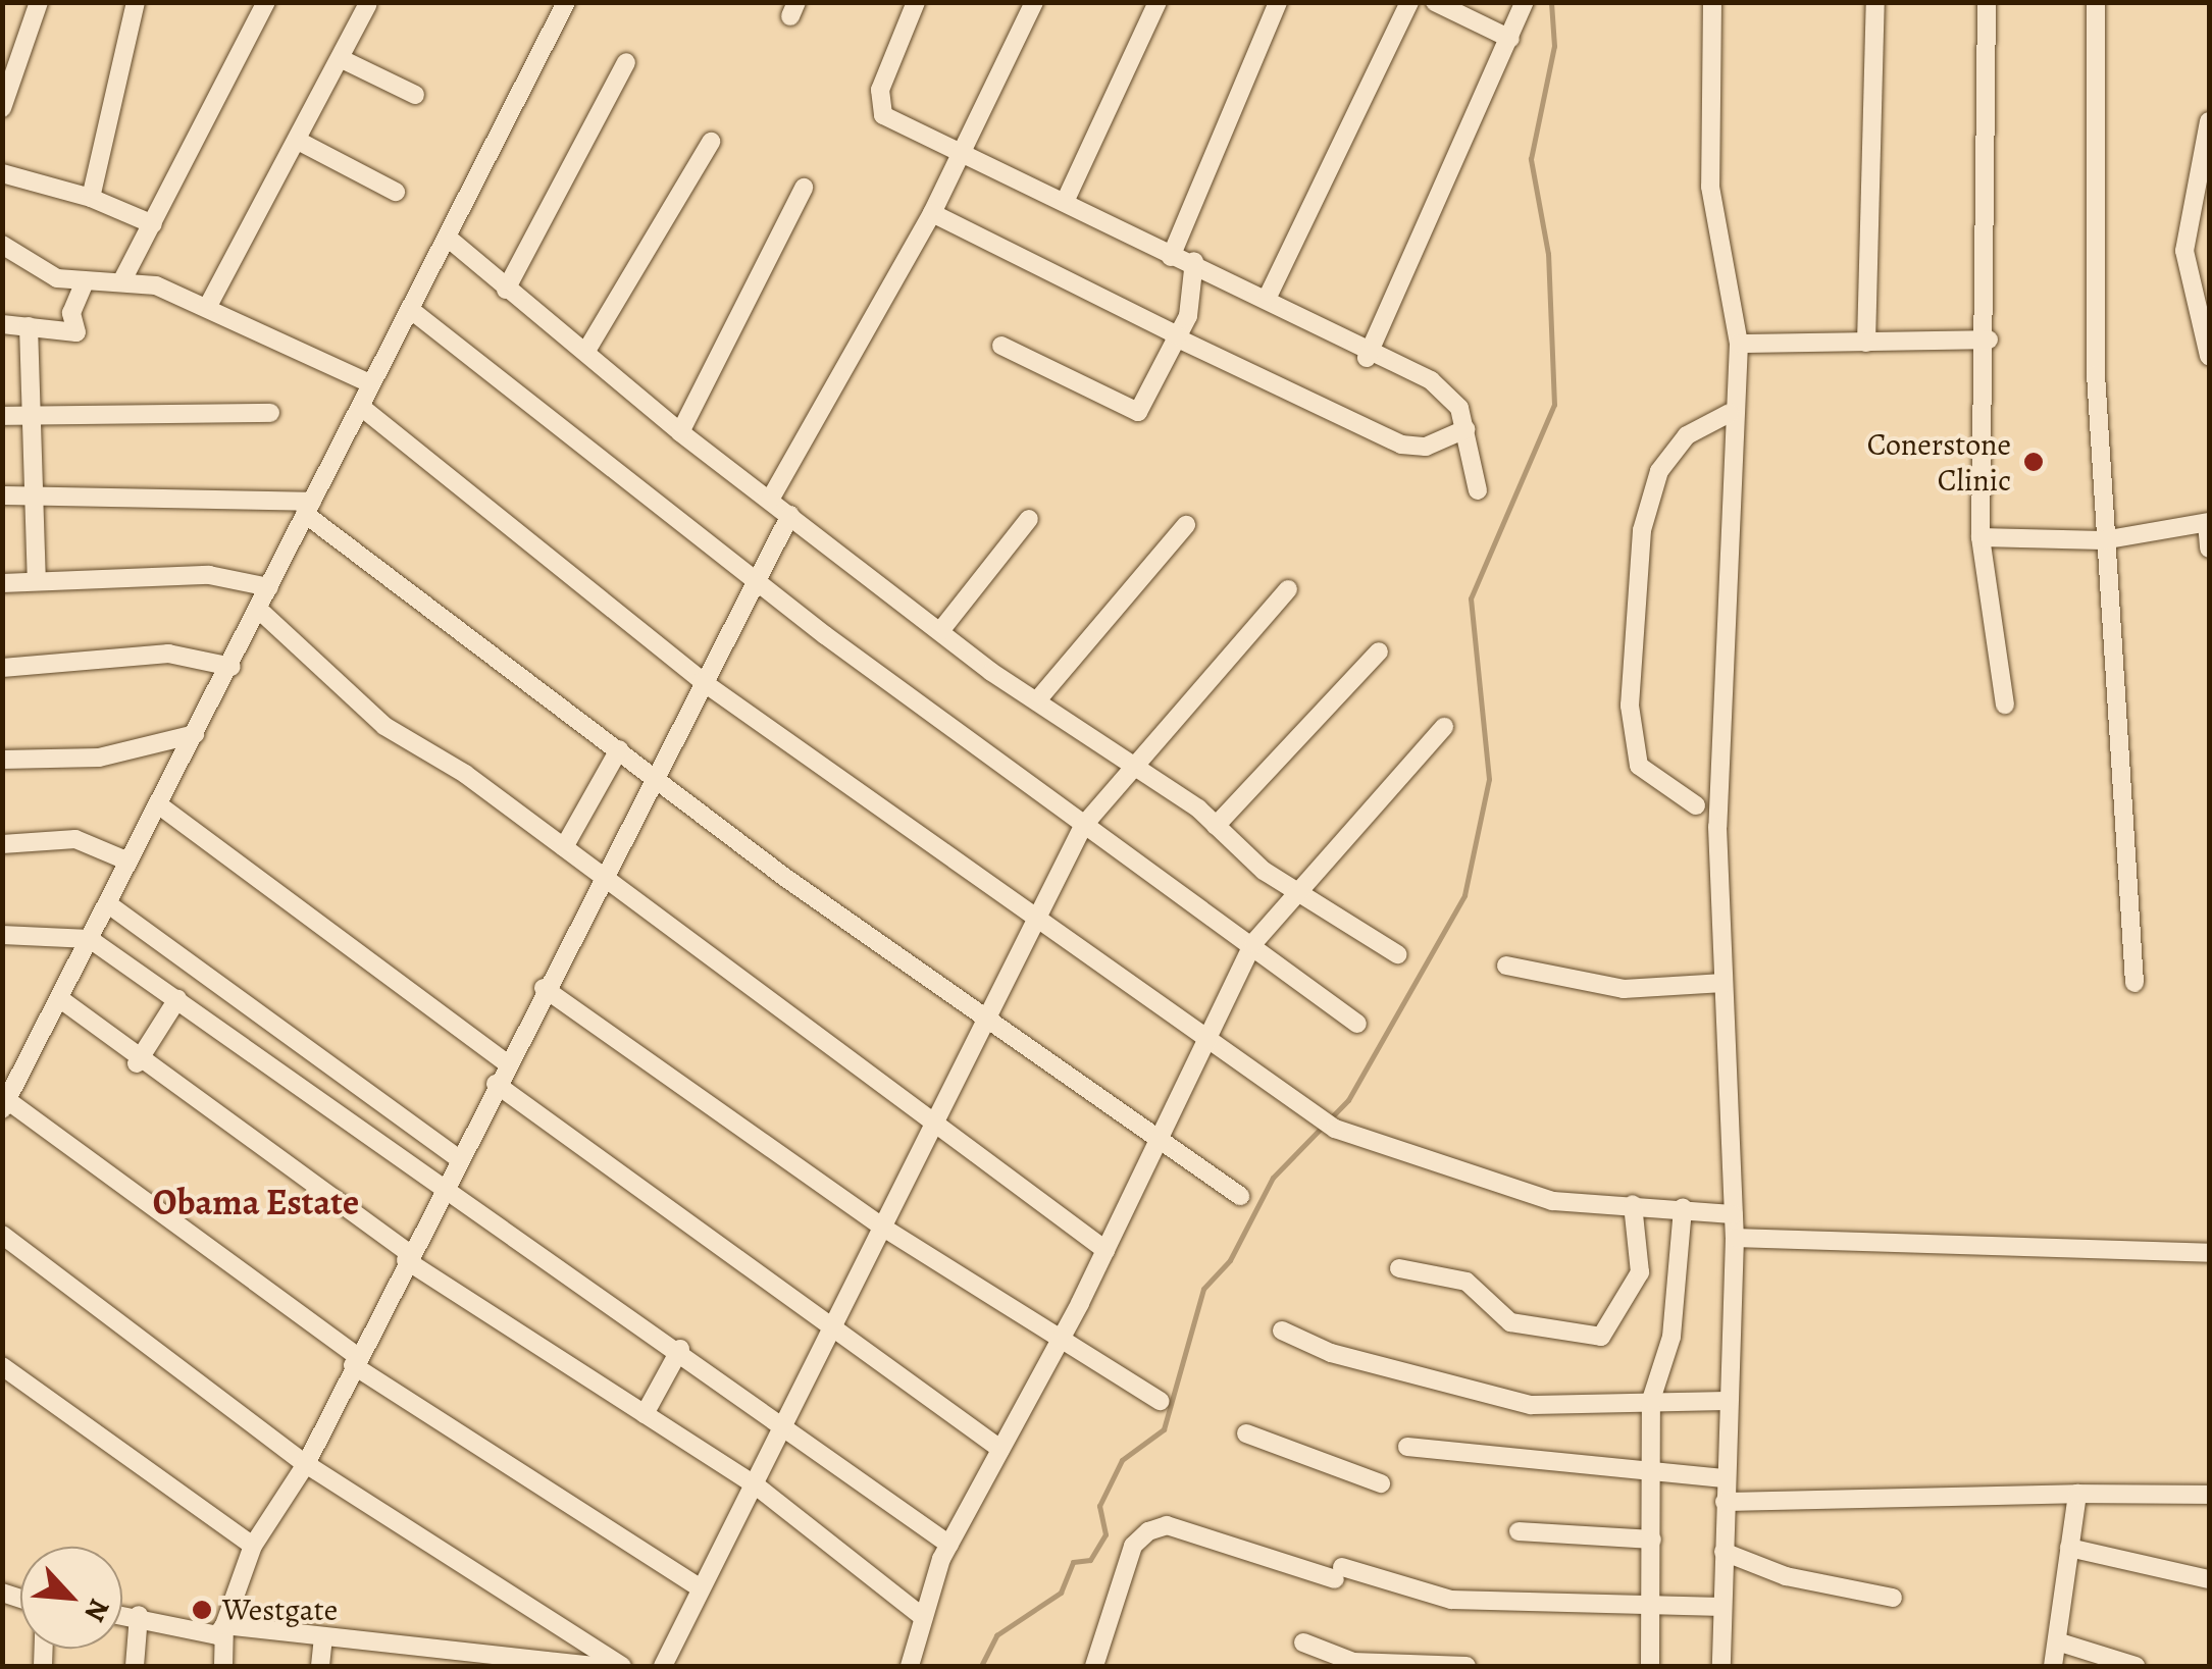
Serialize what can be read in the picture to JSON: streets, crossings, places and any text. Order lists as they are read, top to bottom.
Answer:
{
  "districts": ["Obama Estate"],
  "places": ["Conerstone Clinic", "Westgate"],
  "north": "bottom right"
}
